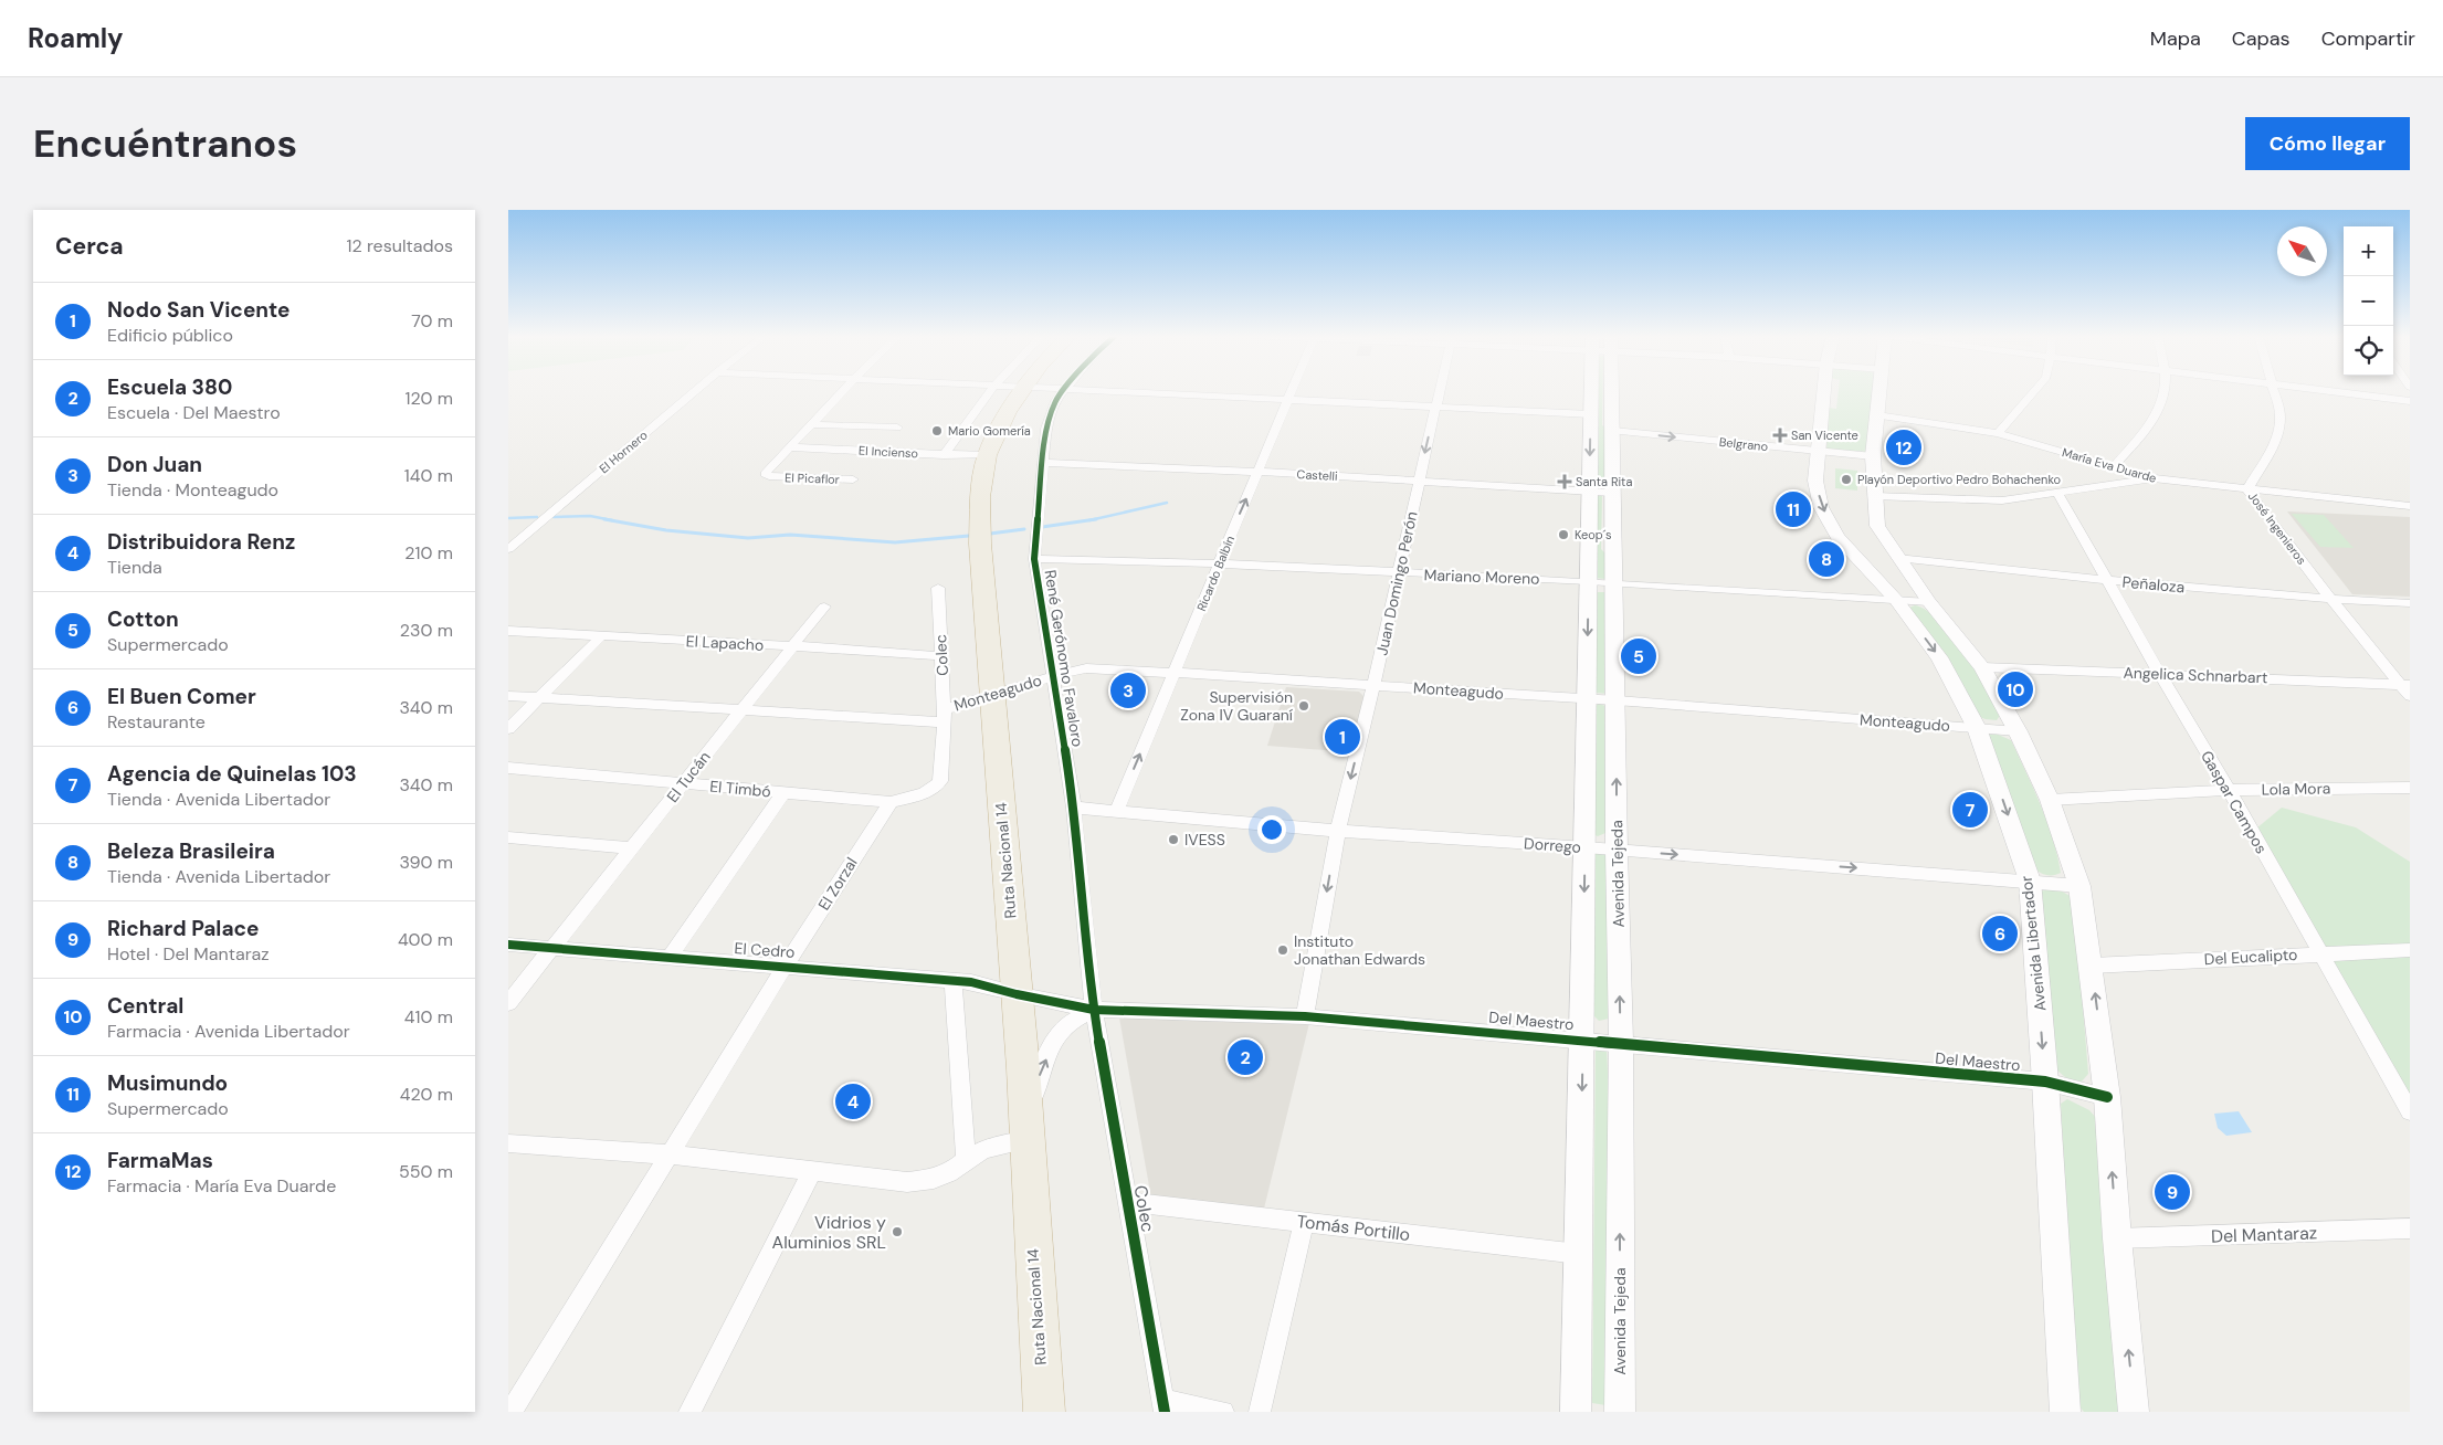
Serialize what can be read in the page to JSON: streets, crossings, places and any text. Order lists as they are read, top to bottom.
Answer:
{
  "streets": {
    "highway": ["Ruta Nacional 14"],
    "main road": ["Avenida Tejeda", "Avenida Libertador"],
    "street": [
      "Belgrano",
      "El Hornero",
      "El Incienso",
      "María Eva Duarde",
      "Castelli",
      "El Picaflor",
      "José Ingenieros",
      "Ricardo Balbín",
      "Mariano Moreno",
      "Juan Domingo Perón",
      "Peñaloza",
      "El Lapacho",
      "Colec",
      "René Gerónomo Favaloro",
      "Angelica Schnarbart",
      "Monteagudo",
      "El Tucán",
      "El Timbó",
      "Lola Mora",
      "Gaspar Campos",
      "Dorrego",
      "El Zorzal",
      "El Cedro",
      "Del Eucalipto",
      "Del Maestro",
      "Tomás Portillo",
      "Del Mantaraz"
    ]
  },
  "crossings": [
    ["Belgrano", "Avenida Tejeda"],
    ["Belgrano", "Avenida Libertador"],
    ["El Incienso", "El Picaflor"],
    ["El Incienso", "Ruta Nacional 14"],
    ["María Eva Duarde", "José Ingenieros"],
    ["Castelli", "Ricardo Balbín"],
    ["Castelli", "Juan Domingo Perón"],
    ["Castelli", "René Gerónomo Favaloro"],
    ["Castelli", "Avenida Tejeda"],
    ["José Ingenieros", "Peñaloza"],
    ["José Ingenieros", "Angelica Schnarbart"],
    ["Ricardo Balbín", "Mariano Moreno"],
    ["Ricardo Balbín", "Monteagudo"],
    ["Ricardo Balbín", "Dorrego"],
    ["Mariano Moreno", "Juan Domingo Perón"],
    ["Mariano Moreno", "René Gerónomo Favaloro"],
    ["Mariano Moreno", "Avenida Tejeda"],
    ["Mariano Moreno", "Avenida Libertador"],
    ["Juan Domingo Perón", "Monteagudo"],
    ["Juan Domingo Perón", "Dorrego"],
    ["Juan Domingo Perón", "Del Maestro"],
    ["Peñaloza", "Gaspar Campos"],
    ["El Lapacho", "Colec"],
    ["El Lapacho", "El Tucán"],
    ["Colec", "René Gerónomo Favaloro"],
    ["Colec", "Monteagudo"],
    ["Colec", "El Timbó"],
    ["Colec", "Del Maestro"],
    ["Colec", "Tomás Portillo"],
    ["René Gerónomo Favaloro", "Monteagudo"],
    ["René Gerónomo Favaloro", "Dorrego"],
    ["René Gerónomo Favaloro", "Del Maestro"],
    ["Angelica Schnarbart", "Gaspar Campos"],
    ["Monteagudo", "Ruta Nacional 14"],
    ["Monteagudo", "Avenida Tejeda"],
    ["Monteagudo", "Avenida Libertador"],
    ["El Tucán", "El Timbó"],
    ["El Tucán", "El Cedro"],
    ["El Timbó", "El Zorzal"],
    ["Lola Mora", "Gaspar Campos"],
    ["Gaspar Campos", "Del Eucalipto"],
    ["Dorrego", "Avenida Tejeda"],
    ["Dorrego", "Avenida Libertador"],
    ["Ruta Nacional 14", "El Cedro"],
    ["Ruta Nacional 14", "Del Maestro"],
    ["Avenida Tejeda", "Del Maestro"],
    ["Avenida Tejeda", "Tomás Portillo"],
    ["El Zorzal", "El Cedro"],
    ["Avenida Libertador", "Del Maestro"],
    ["El Cedro", "Del Maestro"]
  ],
  "one_way": [
    "Belgrano",
    "Ricardo Balbín",
    "Juan Domingo Perón",
    "Dorrego"
  ],
  "places": {
    "other": [
      "Mario Gomería",
      "Playón Deportivo Pedro Bohachenko",
      "Keop´s",
      "Supervisión Zona IV Guaraní",
      "IVESS",
      "Instituto Jonathan Edwards",
      "Vidrios y Aluminios SRL"
    ],
    "health": ["San Vicente", "Santa Rita"]
  },
  "north": "top left",
  "page": {
    "header": "Roamly",
    "nav": ["Mapa", "Capas", "Compartir"],
    "buttons": "Cómo llegar",
    "title": "Encuéntranos",
    "heading": ["Cerca", "12 resultados"],
    "map_buttons": ["+", "−"],
    "list": [
      {
        "mark": "1",
        "name": "Nodo San Vicente",
        "note": "Edificio público",
        "value": "70 m"
      },
      {
        "mark": "2",
        "name": "Escuela 380",
        "note": "Escuela · Del Maestro",
        "value": "120 m"
      },
      {
        "mark": "3",
        "name": "Don Juan",
        "note": "Tienda · Monteagudo",
        "value": "140 m"
      },
      {
        "mark": "4",
        "name": "Distribuidora Renz",
        "note": "Tienda",
        "value": "210 m"
      },
      {
        "mark": "5",
        "name": "Cotton",
        "note": "Supermercado",
        "value": "230 m"
      },
      {
        "mark": "6",
        "name": "El Buen Comer",
        "note": "Restaurante",
        "value": "340 m"
      },
      {
        "mark": "7",
        "name": "Agencia de Quinelas 103",
        "note": "Tienda · Avenida Libertador",
        "value": "340 m"
      },
      {
        "mark": "8",
        "name": "Beleza Brasileira",
        "note": "Tienda · Avenida Libertador",
        "value": "390 m"
      },
      {
        "mark": "9",
        "name": "Richard Palace",
        "note": "Hotel · Del Mantaraz",
        "value": "400 m"
      },
      {
        "mark": "10",
        "name": "Central",
        "note": "Farmacia · Avenida Libertador",
        "value": "410 m"
      },
      {
        "mark": "11",
        "name": "Musimundo",
        "note": "Supermercado",
        "value": "420 m"
      },
      {
        "mark": "12",
        "name": "FarmaMas",
        "note": "Farmacia · María Eva Duarde",
        "value": "550 m"
      }
    ],
    "pins": [
      "12",
      "11",
      "8",
      "5",
      "10",
      "3",
      "1",
      "7",
      "6",
      "2",
      "4",
      "9"
    ]
  }
}
